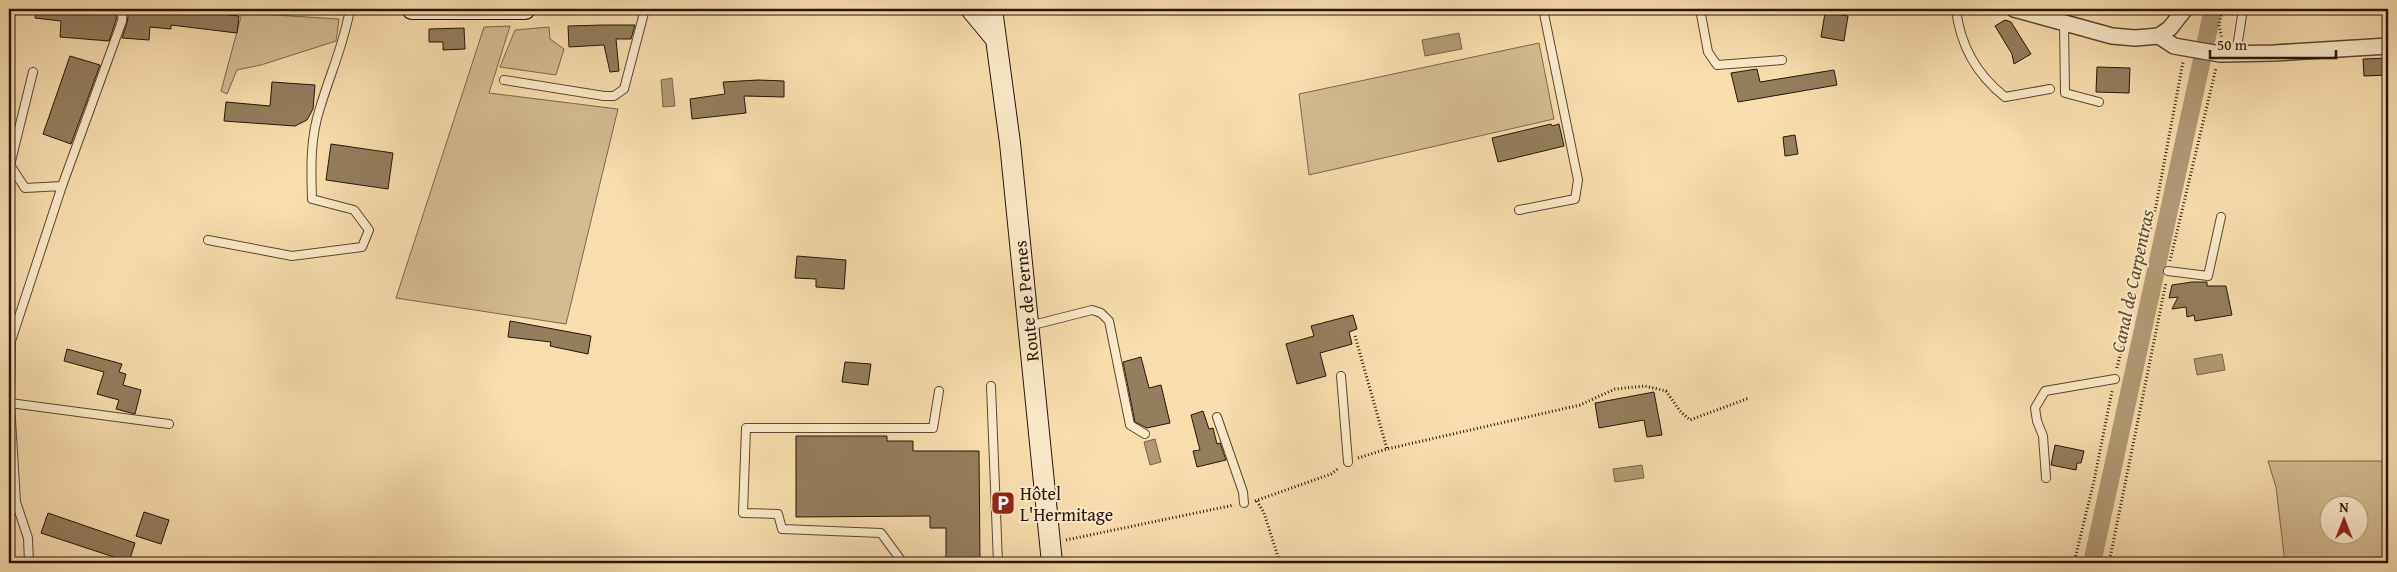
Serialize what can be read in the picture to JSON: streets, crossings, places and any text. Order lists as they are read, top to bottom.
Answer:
{
  "streets": {
    "main road": ["Route de Pernes"]
  },
  "water": ["Canal de Carpentras"],
  "places": {
    "parking": ["Hôtel L'Hermitage"]
  },
  "scale_bar": "50 m",
  "north": "top"
}
